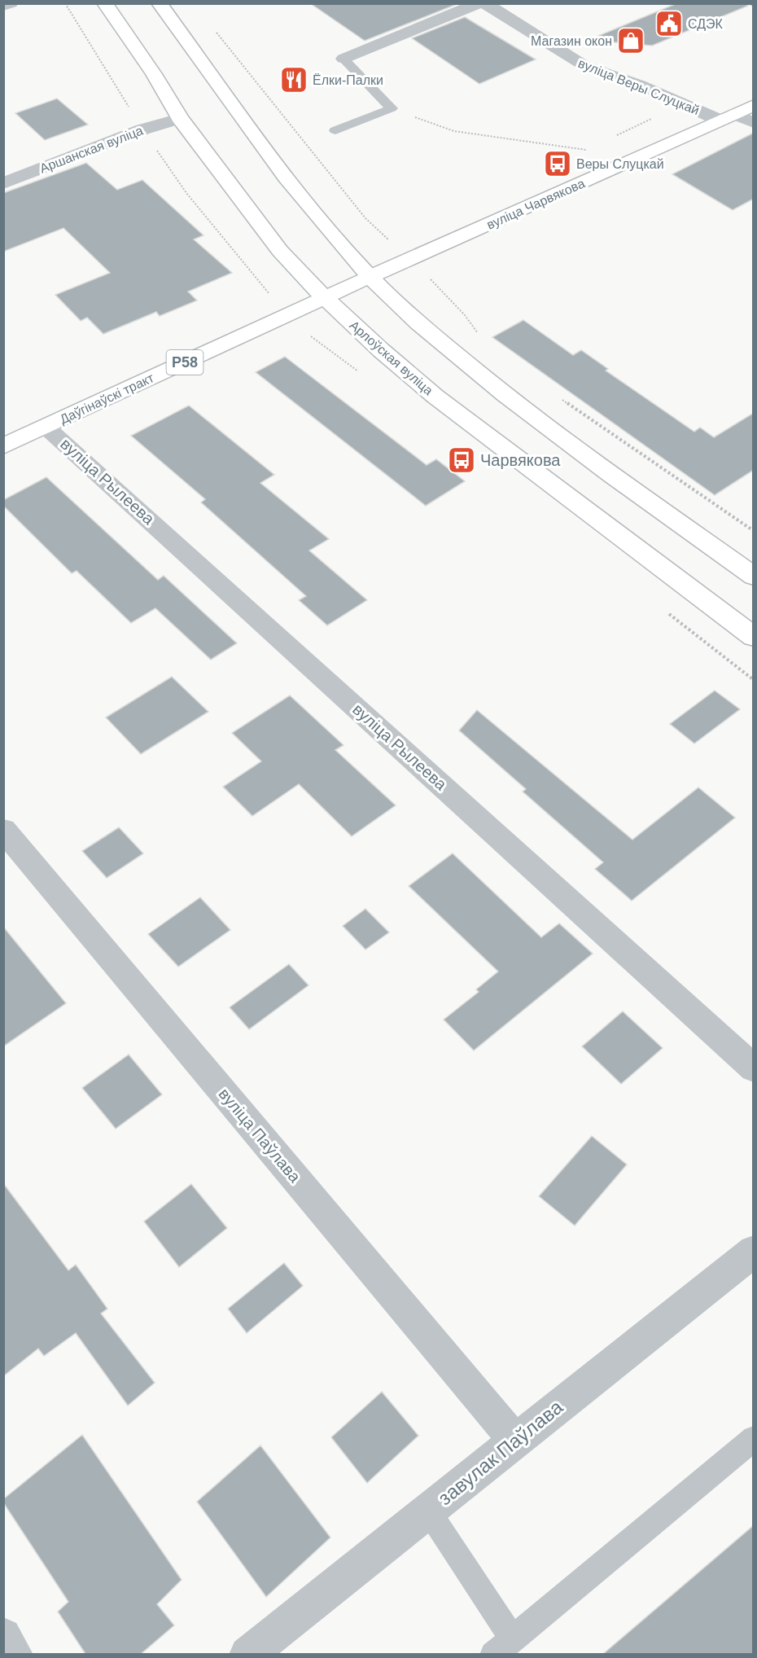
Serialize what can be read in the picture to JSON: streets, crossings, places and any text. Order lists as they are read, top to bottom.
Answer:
{
  "streets": {
    "main road": [
      "вуліца Чарвякова",
      "Арлоўская вуліца",
      "Р58",
      "Даўгінаўскі тракт"
    ],
    "street": [
      "вуліца Веры Слуцкай",
      "Аршанская вуліца",
      "вуліца Рылеева",
      "вуліца Паўлава",
      "завулак Паўлава"
    ]
  },
  "crossings": [
    ["вуліца Веры Слуцкай", "вуліца Чарвякова"],
    ["Аршанская вуліца", "Арлоўская вуліца"],
    ["вуліца Чарвякова", "Даўгінаўскі тракт"],
    ["Арлоўская вуліца", "Даўгінаўскі тракт"],
    ["Даўгінаўскі тракт", "вуліца Рылеева"],
    ["вуліца Паўлава", "завулак Паўлава"]
  ],
  "places": {
    "public building": ["СДЭК"],
    "shop": ["Магазин окон"],
    "restaurant": ["Ёлки-Палки"],
    "bus stop": ["Веры Слуцкай", "Чарвякова"]
  }
}
